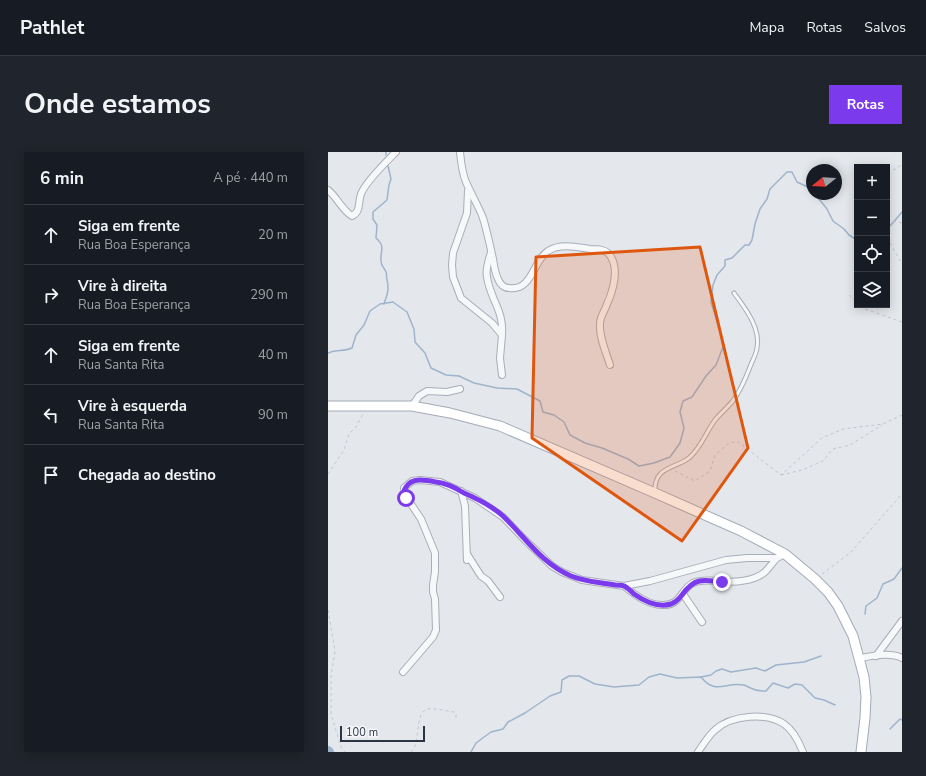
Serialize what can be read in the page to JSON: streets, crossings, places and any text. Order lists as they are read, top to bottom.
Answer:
{
  "scale_bar": "100 m",
  "north": "left",
  "page": {
    "header": "Pathlet",
    "nav": ["Mapa", "Rotas", "Salvos"],
    "title": "Onde estamos",
    "buttons": "Rotas",
    "heading": ["6 min", "A pé · 440 m"],
    "map_buttons": ["+", "−"],
    "list": [
      ["Siga em frente", "Rua Boa Esperança", "20 m"],
      ["Vire à direita", "Rua Boa Esperança", "290 m"],
      ["Siga em frente", "Rua Santa Rita", "40 m"],
      ["Vire à esquerda", "Rua Santa Rita", "90 m"],
      "Chegada ao destino"
    ],
    "scale": "100 m"
  }
}
